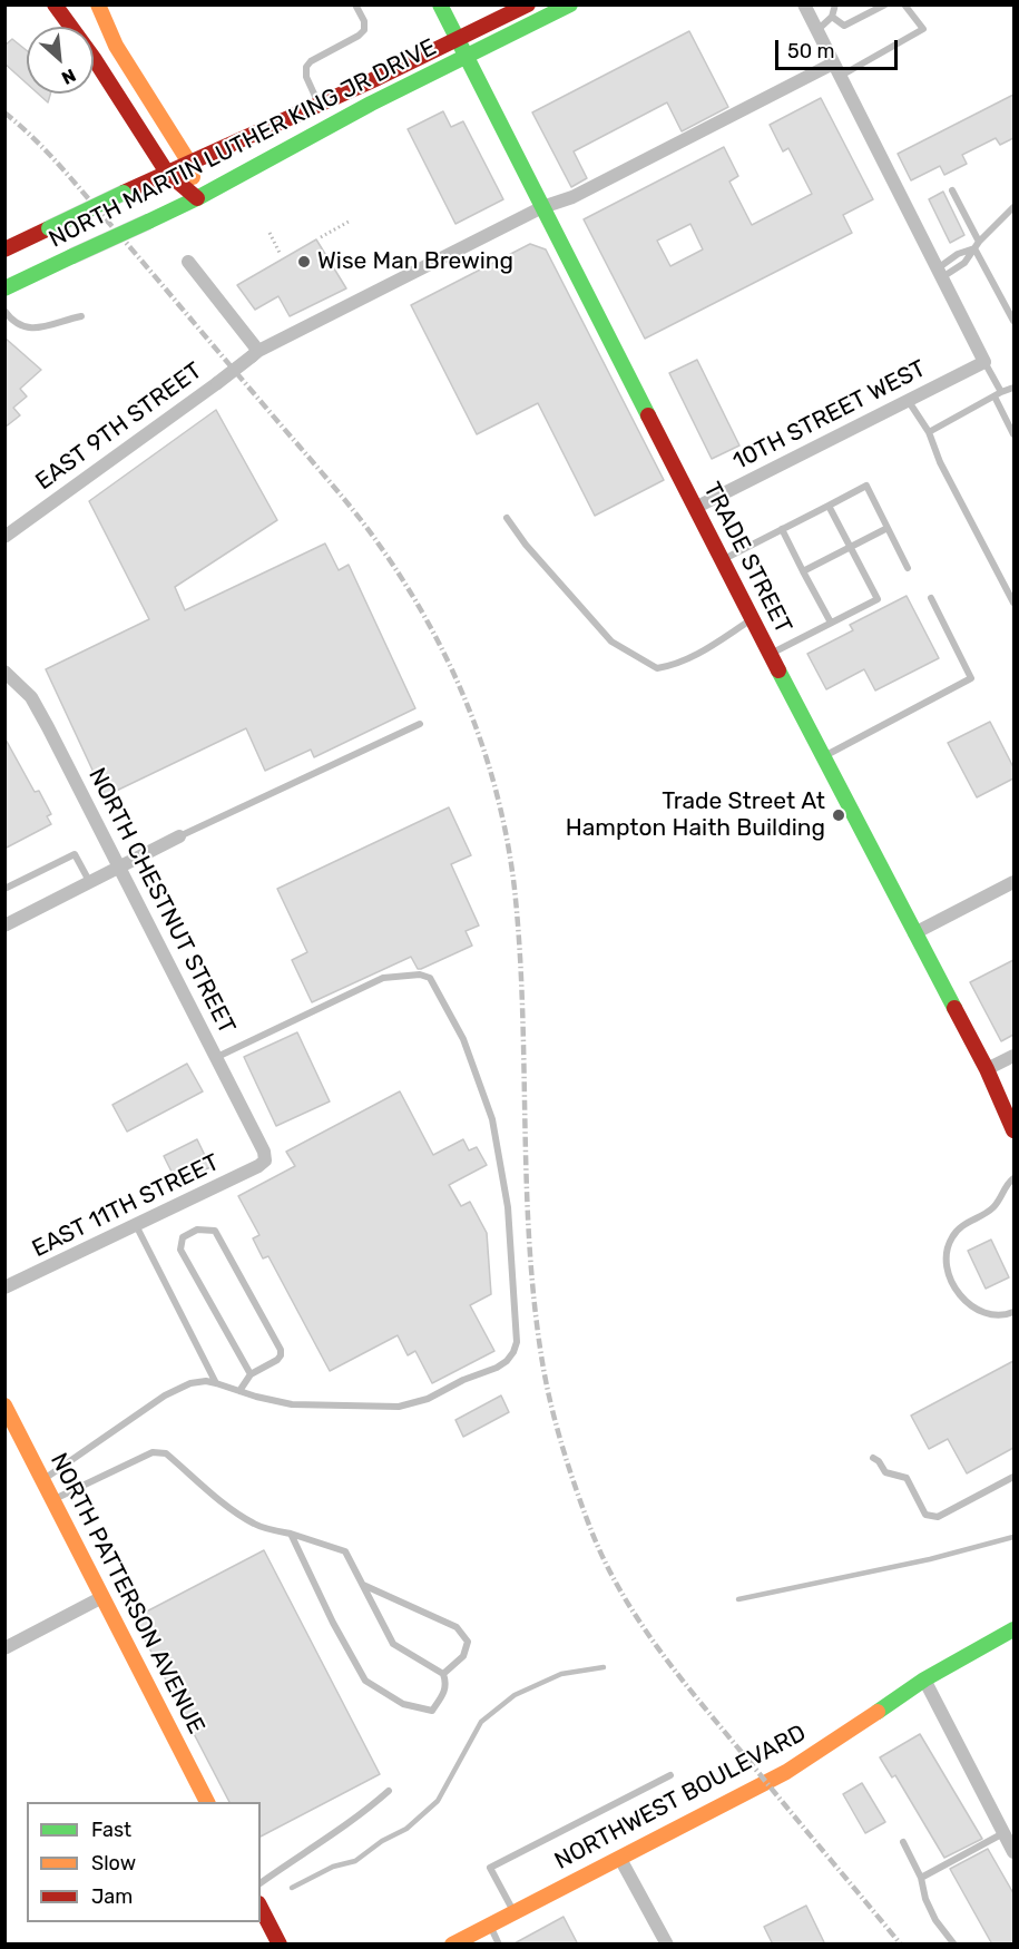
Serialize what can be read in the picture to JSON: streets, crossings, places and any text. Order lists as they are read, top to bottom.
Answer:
{
  "streets": {
    "main road": [
      "NORTH MARTIN LUTHER KING JR DRIVE",
      "TRADE STREET",
      "NORTH PATTERSON AVENUE",
      "NORTHWEST BOULEVARD"
    ],
    "street": [
      "10TH STREET WEST",
      "EAST 9TH STREET",
      "NORTH CHESTNUT STREET",
      "EAST 11TH STREET"
    ]
  },
  "crossings": [
    ["NORTH MARTIN LUTHER KING JR DRIVE", "TRADE STREET"],
    ["10TH STREET WEST", "TRADE STREET"],
    ["EAST 9TH STREET", "TRADE STREET"],
    ["NORTH CHESTNUT STREET", "EAST 11TH STREET"]
  ],
  "places": ["Wise Man Brewing", "Trade Street At Hampton Haith Building"],
  "legend": ["Fast", "Slow", "Jam"],
  "scale_bar": "50 m",
  "north": "bottom right"
}
